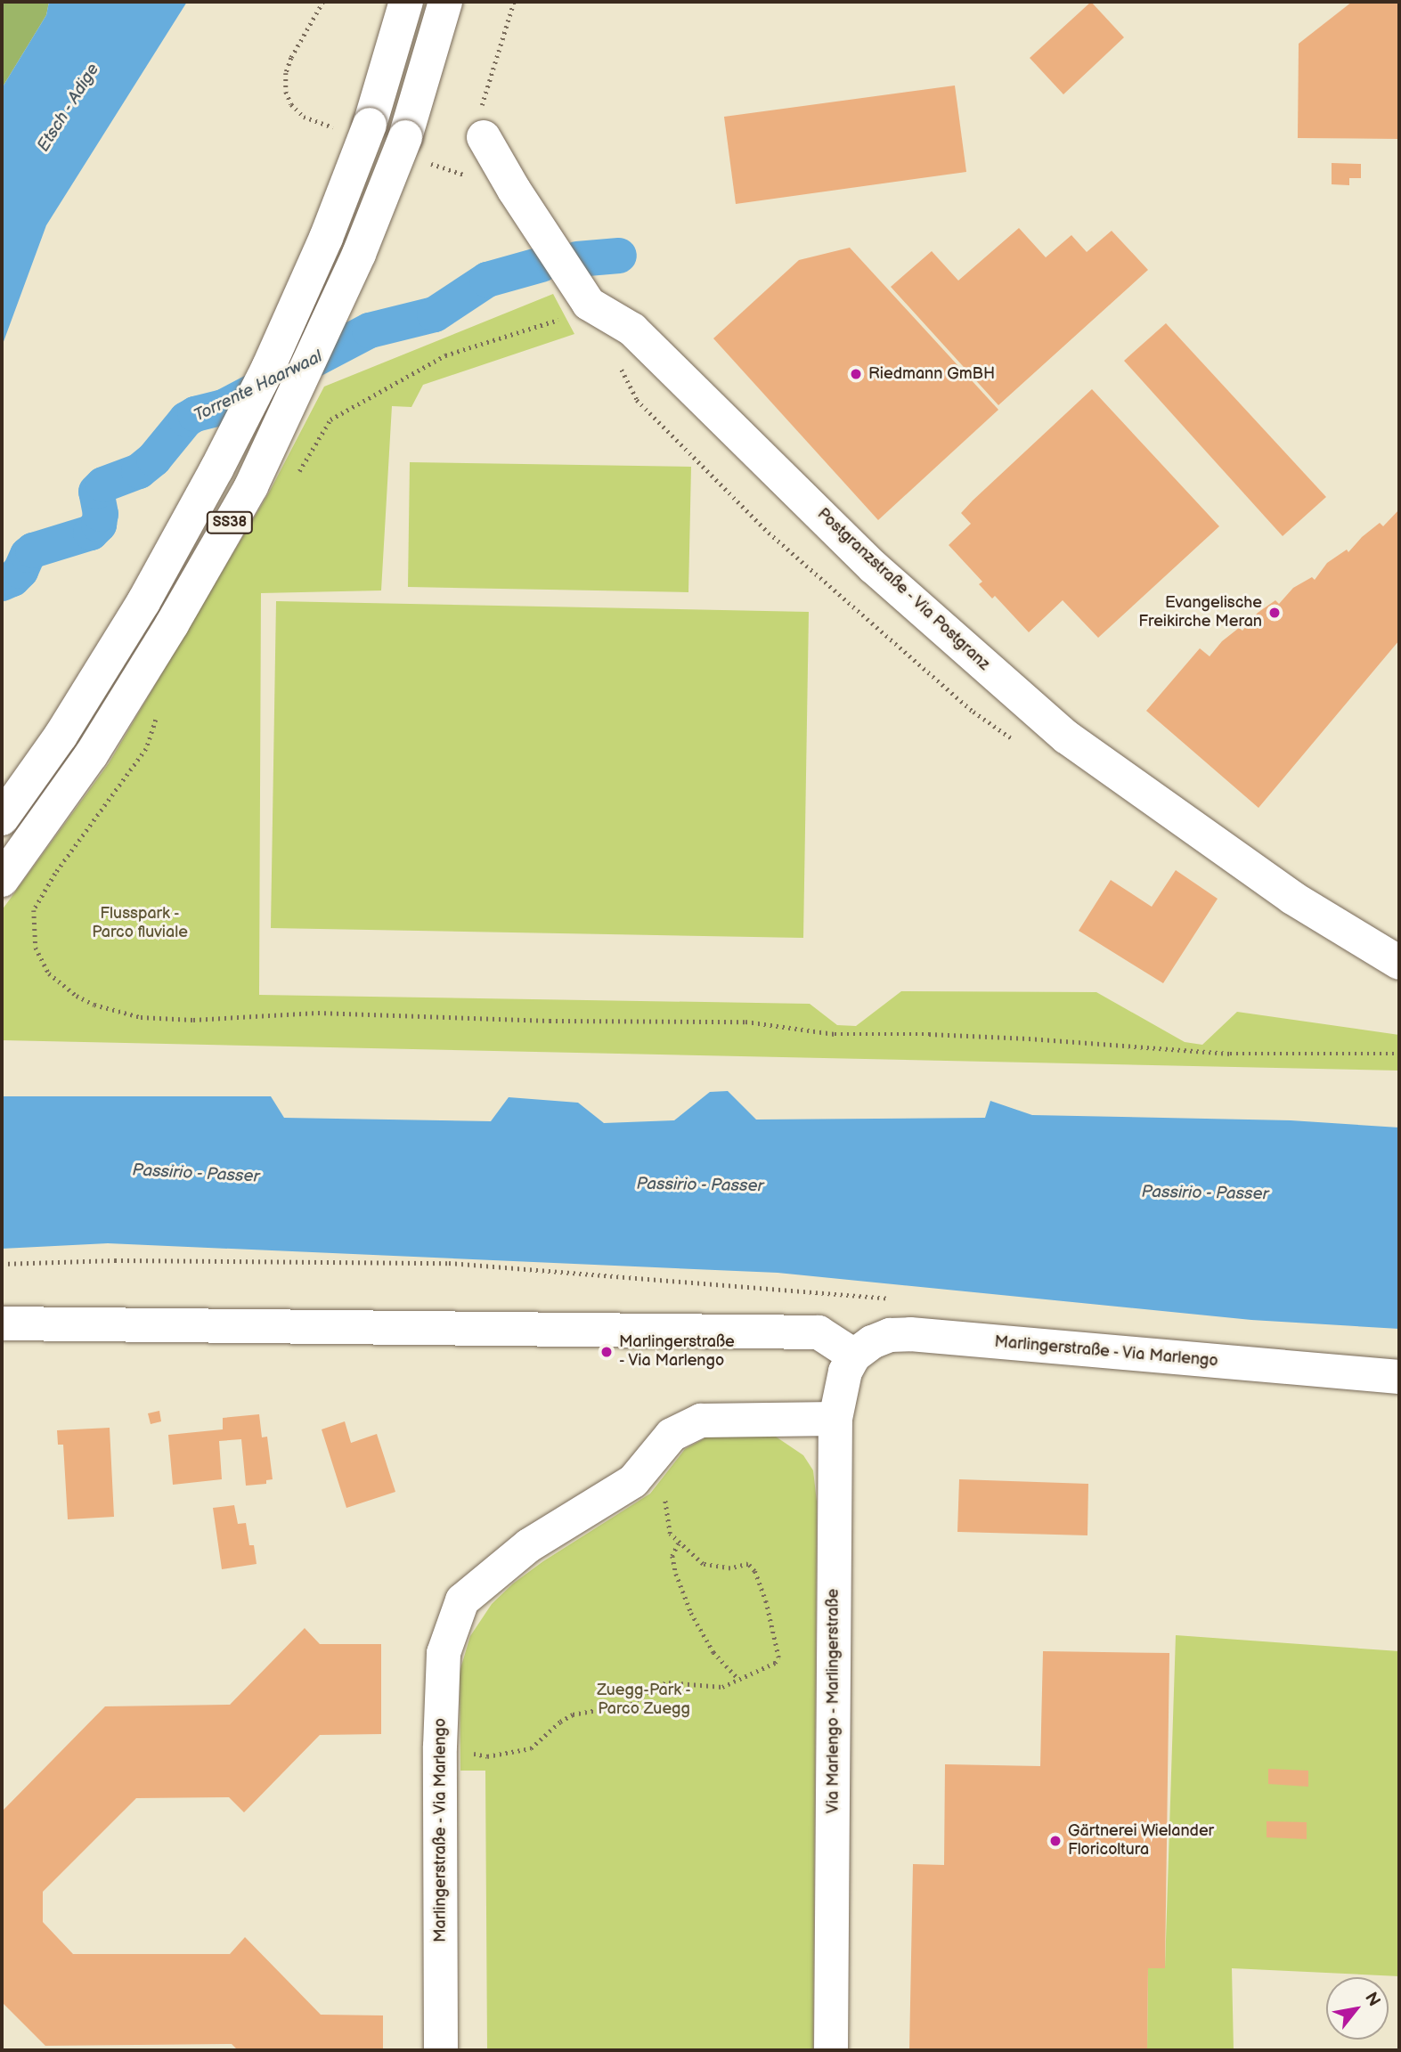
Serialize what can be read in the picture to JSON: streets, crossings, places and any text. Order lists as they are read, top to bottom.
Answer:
{
  "streets": {
    "main road": [
      "SS38",
      "Postgranzstraße - Via Postgranz",
      "Marlingerstraße - Via Marlengo",
      "Via Marlengo - Marlingerstraße"
    ]
  },
  "crossings": [
    ["Marlingerstraße - Via Marlengo", "Via Marlengo - Marlingerstraße"]
  ],
  "water": ["Etsch - Adige", "Torrente Haarwaal", "Passirio - Passer"],
  "parks": ["Flusspark - Parco fluviale", "Zuegg-Park - Parco Zuegg"],
  "places": [
    "Riedmann GmBH",
    "Evangelische Freikirche Meran",
    "Marlingerstraße - Via Marlengo",
    "Gärtnerei Wielander Floricoltura"
  ],
  "north": "top right"
}
